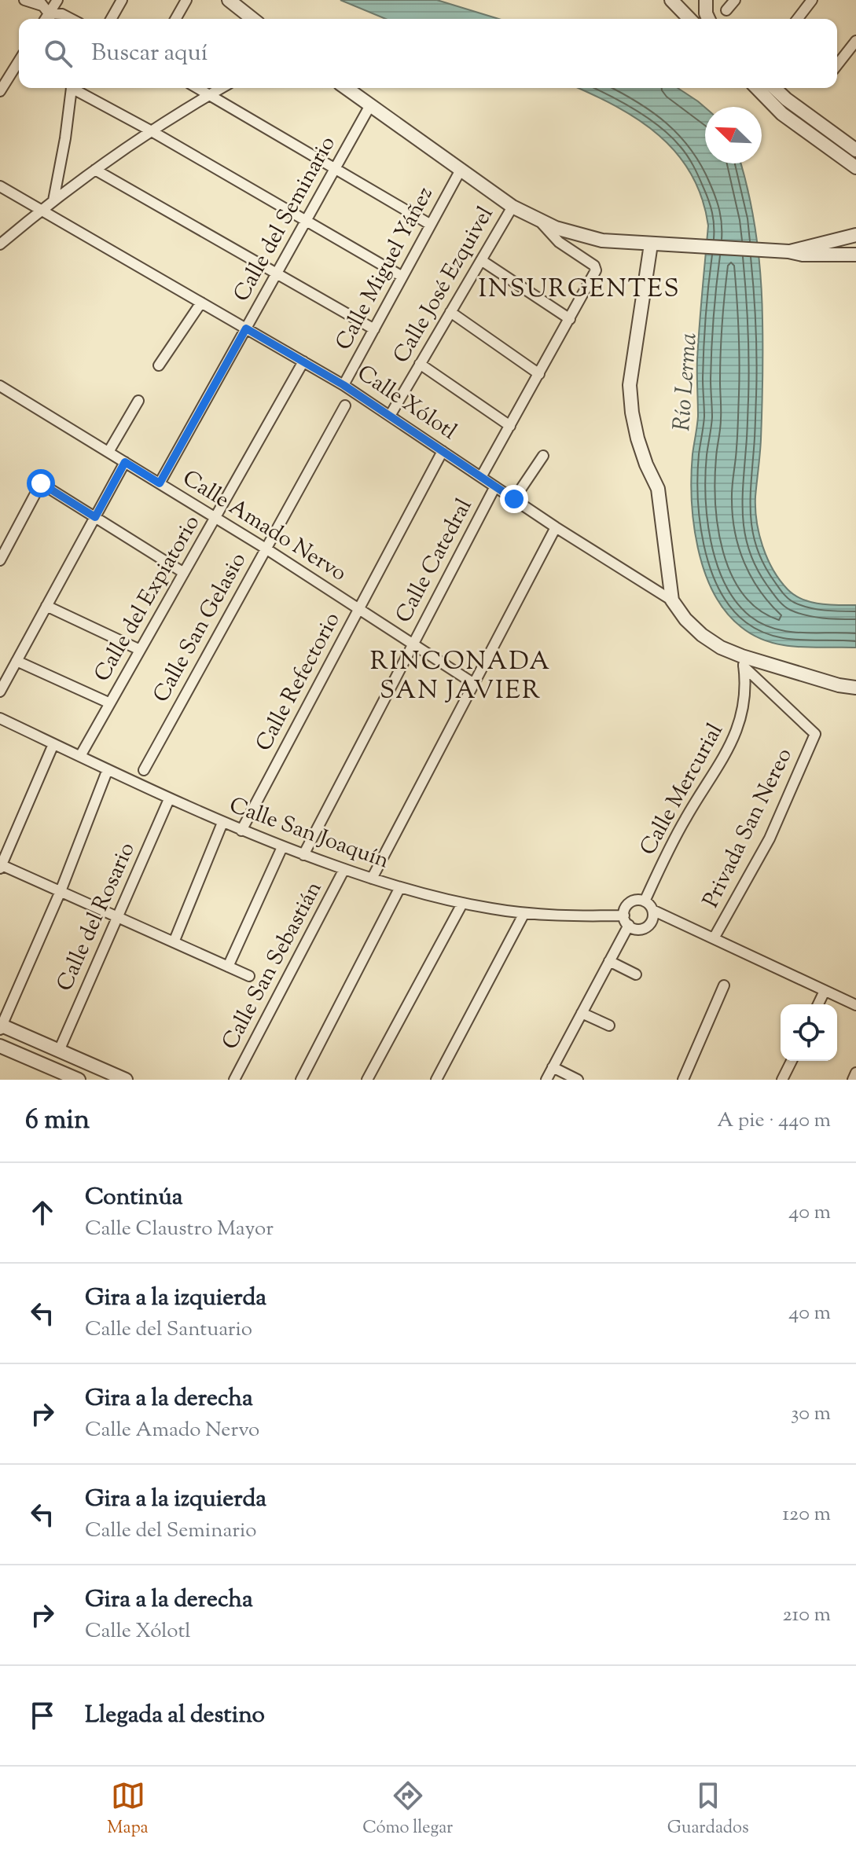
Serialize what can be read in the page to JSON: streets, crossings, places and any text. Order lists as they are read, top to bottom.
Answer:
{
  "streets": {
    "street": [
      "Calle del Seminario",
      "Calle Miguel Yáñez",
      "Calle José Ezquivel",
      "Calle Xólotl",
      "Calle Amado Nervo",
      "Calle Catedral",
      "Calle del Expiatorio",
      "Calle San Gelasio",
      "Calle Refectorio",
      "Calle Mercurial",
      "Privada San Nereo",
      "Calle San Joaquín",
      "Calle del Rosario",
      "Calle San Sebastián"
    ]
  },
  "crossings": [
    ["Calle del Seminario", "Calle Xólotl"],
    ["Calle del Seminario", "Calle Amado Nervo"],
    ["Calle Miguel Yáñez", "Calle Xólotl"],
    ["Calle José Ezquivel", "Calle Xólotl"],
    ["Calle Xólotl", "Calle Catedral"],
    ["Calle Xólotl", "Calle del Expiatorio"],
    ["Calle Xólotl", "Calle Refectorio"],
    ["Calle Xólotl", "Calle Mercurial"],
    ["Calle Xólotl", "Privada San Nereo"],
    ["Calle Amado Nervo", "Calle Catedral"],
    ["Calle Amado Nervo", "Calle del Expiatorio"],
    ["Calle Amado Nervo", "Calle San Gelasio"],
    ["Calle Amado Nervo", "Calle Refectorio"],
    ["Calle Catedral", "Calle San Joaquín"],
    ["Calle del Expiatorio", "Calle San Joaquín"],
    ["Calle Refectorio", "Calle San Joaquín"],
    ["Calle Mercurial", "Privada San Nereo"],
    ["Calle Mercurial", "Calle San Joaquín"],
    ["Calle San Joaquín", "Calle del Rosario"],
    ["Calle San Joaquín", "Calle San Sebastián"]
  ],
  "districts": ["INSURGENTES", "RINCONADA SAN JAVIER"],
  "water": ["Río Lerma"],
  "north": "top left",
  "page": {
    "search": "Buscar aquí",
    "heading": ["6 min", "A pie · 440 m"],
    "list": [
      ["Continúa", "Calle Claustro Mayor", "40 m"],
      ["Gira a la izquierda", "Calle del Santuario", "40 m"],
      ["Gira a la derecha", "Calle Amado Nervo", "30 m"],
      ["Gira a la izquierda", "Calle del Seminario", "120 m"],
      ["Gira a la derecha", "Calle Xólotl", "210 m"],
      "Llegada al destino"
    ],
    "nav": ["Mapa", "Cómo llegar", "Guardados"]
  }
}
